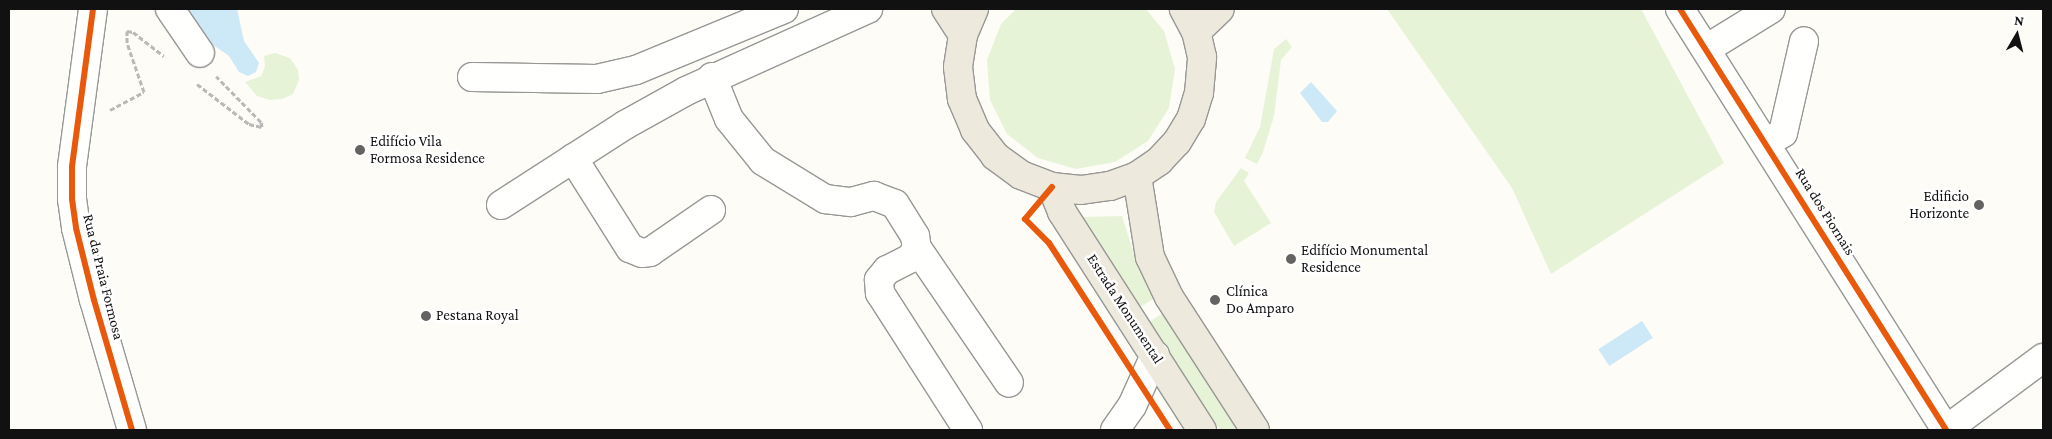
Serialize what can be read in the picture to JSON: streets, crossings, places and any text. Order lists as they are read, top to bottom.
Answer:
{
  "streets": {
    "main road": ["Estrada Monumental"],
    "street": ["Rua dos Piornais", "Rua da Praia Formosa"]
  },
  "places": [
    "Edifício Vila Formosa Residence",
    "Edificio Horizonte",
    "Edifício Monumental Residence",
    "Clínica Do Amparo",
    "Pestana Royal"
  ],
  "north": "top"
}
